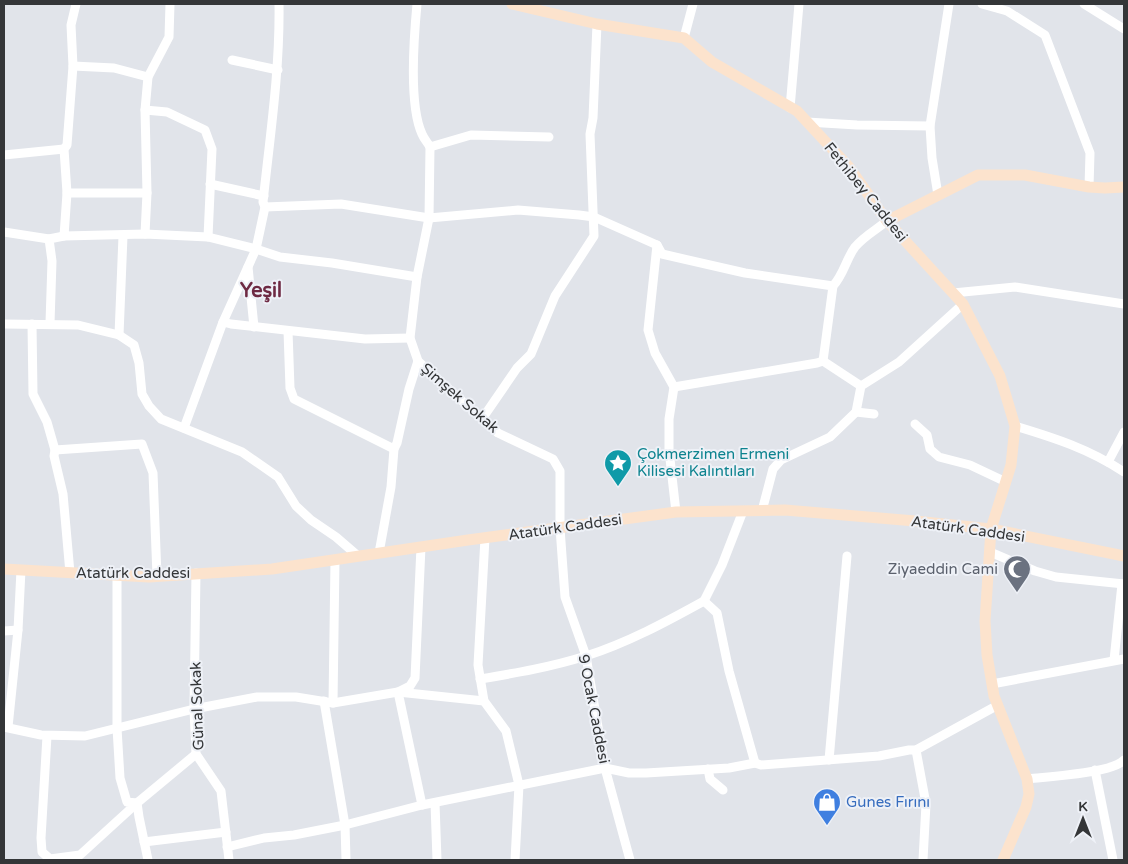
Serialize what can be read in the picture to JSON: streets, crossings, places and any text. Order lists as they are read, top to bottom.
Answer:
{
  "streets": {
    "street": [
      "Fethibey Caddesi",
      "Şimşek Sokak",
      "Atatürk Caddesi",
      "Günal Sokak",
      "9 Ocak Caddesi"
    ]
  },
  "crossings": [
    ["Fethibey Caddesi", "Atatürk Caddesi"],
    ["Şimşek Sokak", "Atatürk Caddesi"],
    ["Şimşek Sokak", "9 Ocak Caddesi"],
    ["Atatürk Caddesi", "Günal Sokak"],
    ["Atatürk Caddesi", "9 Ocak Caddesi"]
  ],
  "districts": ["Yeşil"],
  "places": {
    "place": ["Çokmerzimen Ermeni Kilisesi Kalıntıları"],
    "mosque": ["Ziyaeddin Cami"],
    "shop": ["Gunes Fırını"]
  },
  "north": "top"
}
